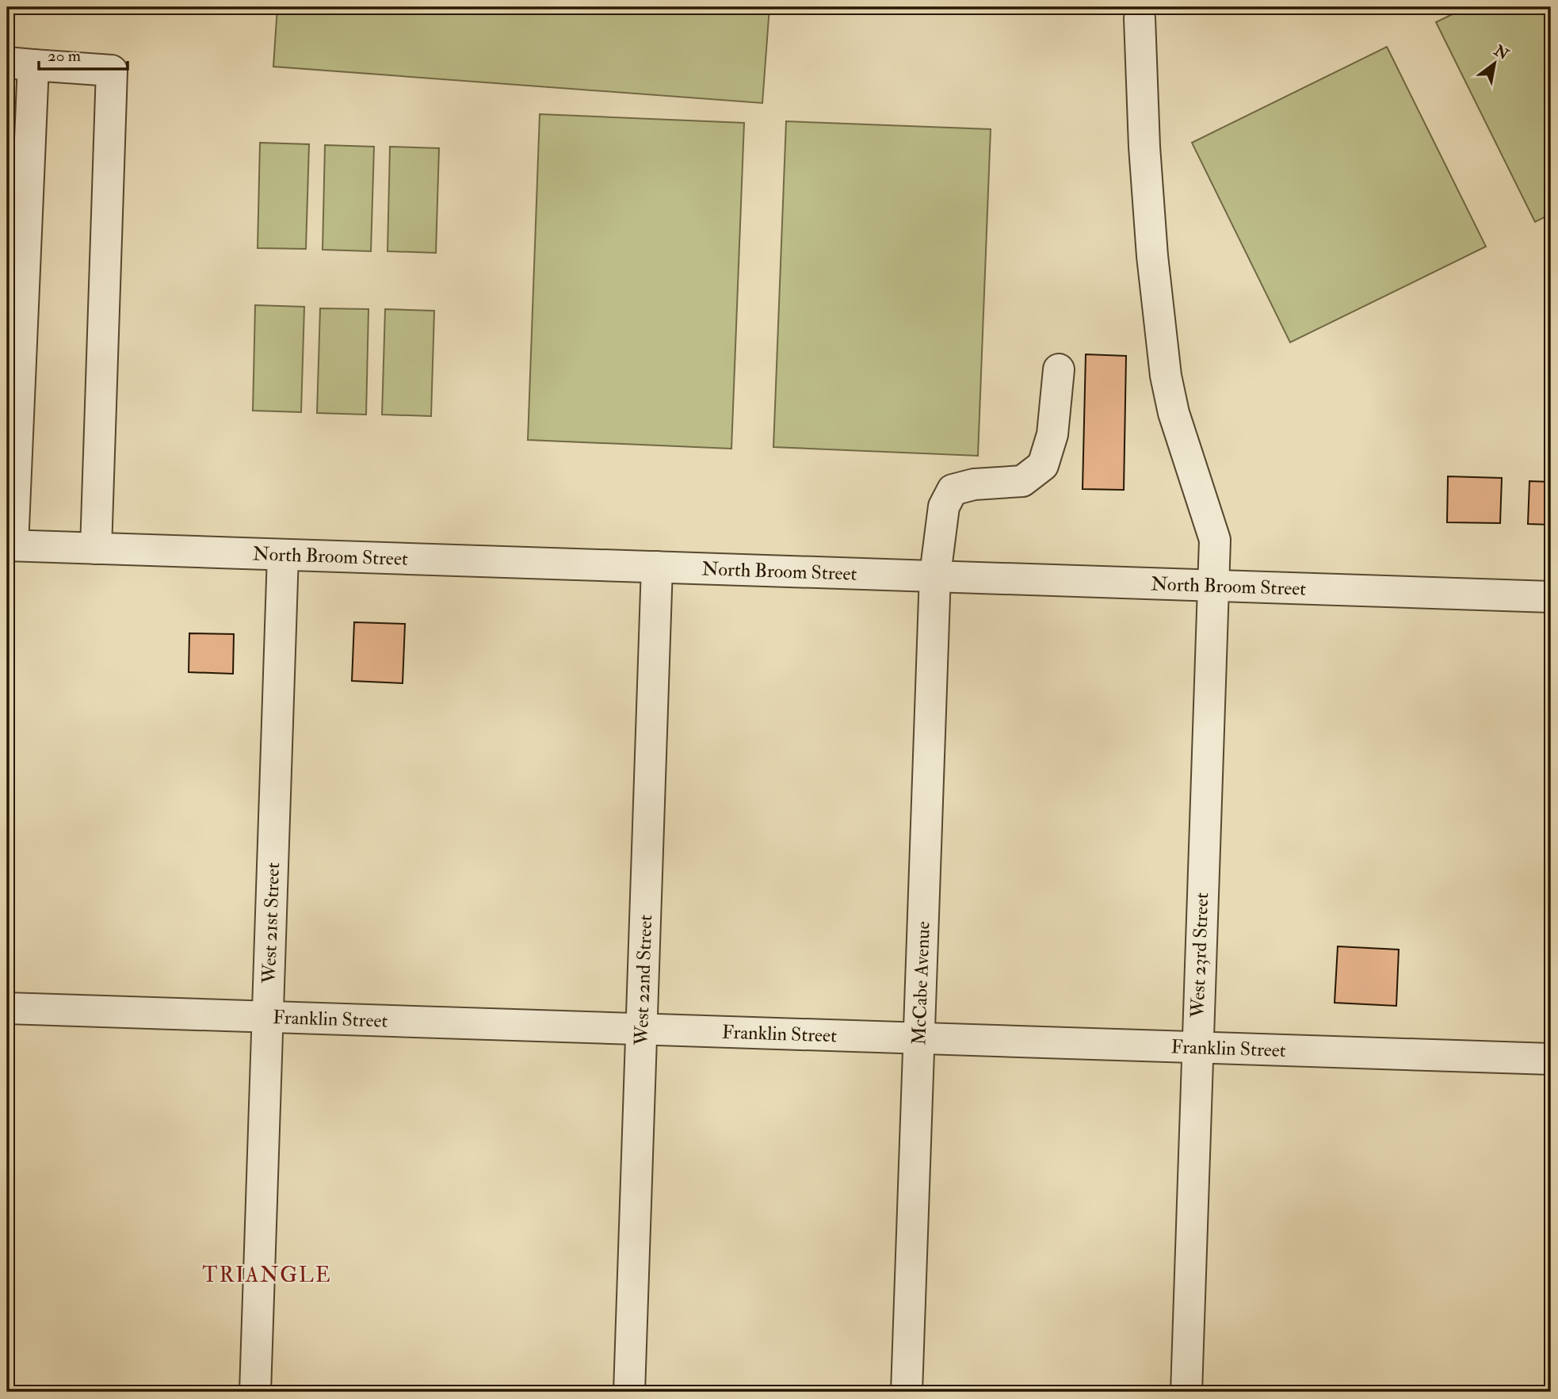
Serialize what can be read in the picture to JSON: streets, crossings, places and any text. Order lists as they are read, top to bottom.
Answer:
{
  "streets": {
    "street": [
      "North Broom Street",
      "West 21st Street",
      "West 23rd Street",
      "West 22nd Street",
      "McCabe Avenue",
      "Franklin Street"
    ]
  },
  "crossings": [
    ["North Broom Street", "West 21st Street"],
    ["North Broom Street", "West 23rd Street"],
    ["North Broom Street", "West 22nd Street"],
    ["North Broom Street", "McCabe Avenue"],
    ["West 21st Street", "Franklin Street"],
    ["West 23rd Street", "Franklin Street"],
    ["West 22nd Street", "Franklin Street"],
    ["McCabe Avenue", "Franklin Street"]
  ],
  "districts": ["TRIANGLE"],
  "scale_bar": "20 m",
  "north": "top right"
}
